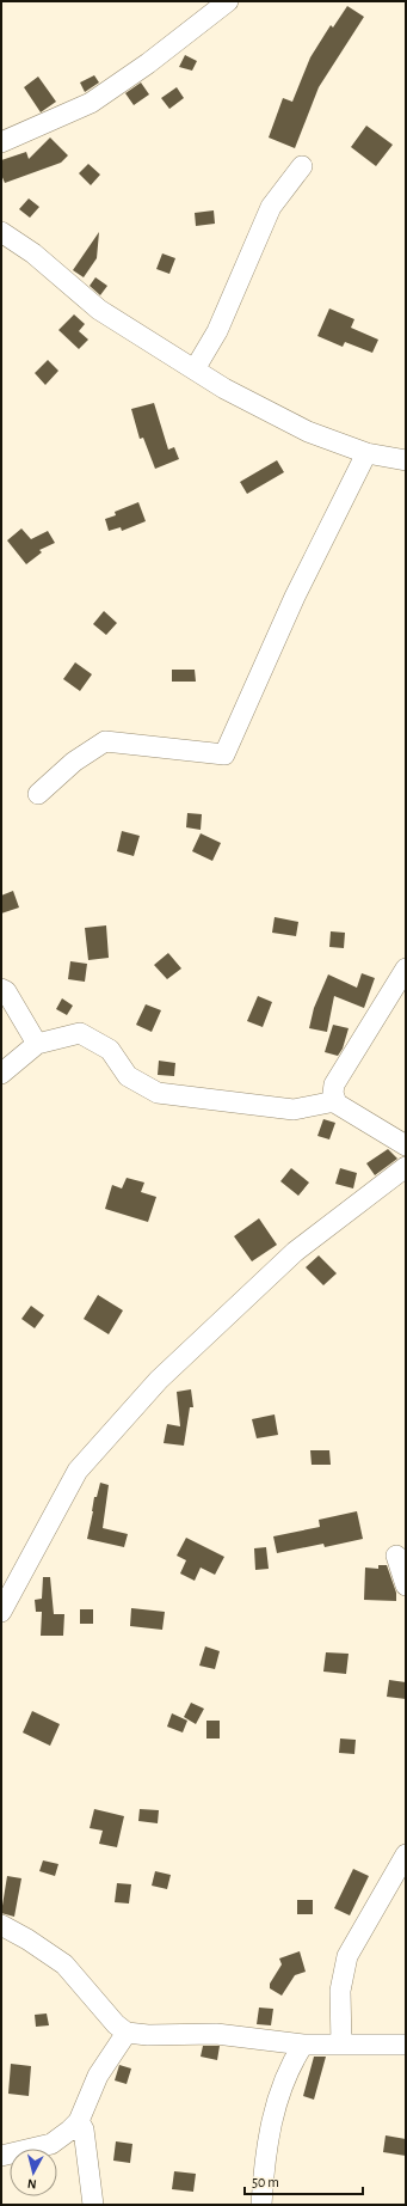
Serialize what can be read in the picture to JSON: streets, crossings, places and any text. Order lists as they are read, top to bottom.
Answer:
{
  "scale_bar": "50 m",
  "north": "bottom"
}
